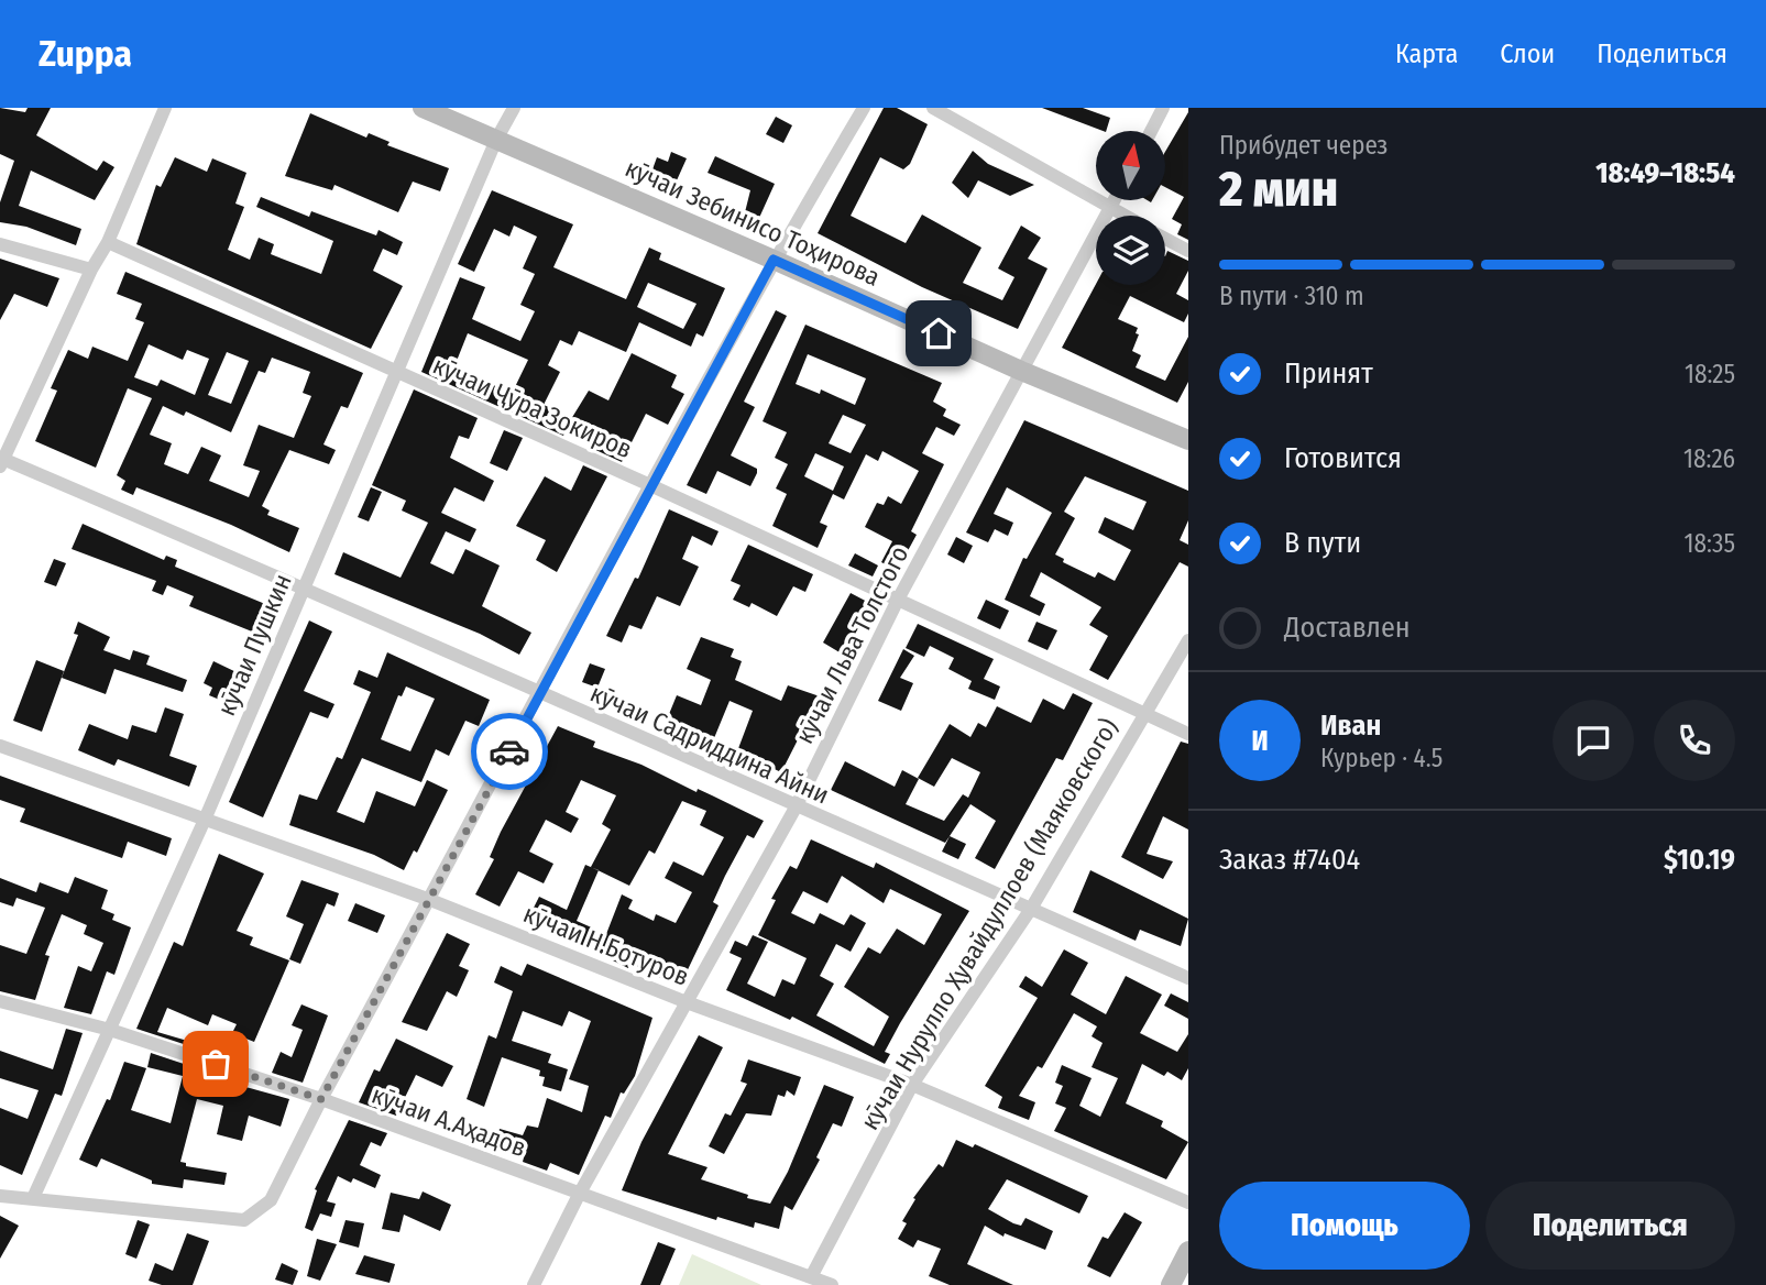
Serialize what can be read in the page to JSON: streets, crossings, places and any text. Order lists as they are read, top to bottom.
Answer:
{
  "streets": {
    "main road": ["кӯчаи Зебинисо Тоҳирова"],
    "street": [
      "кӯчаи Ҷӯра Зокиров",
      "кӯчаи Пушкин",
      "кӯчаи Льва Толстого",
      "кӯчаи Садриддина Айни",
      "кӯчаи Нурулло Ҳувайдуллоев (Маяковского)",
      "кӯчаи Н.Ботуров",
      "кӯчаи А.Аҳадов"
    ]
  },
  "crossings": [
    ["кӯчаи Зебинисо Тоҳирова", "кӯчаи Пушкин"],
    ["кӯчаи Зебинисо Тоҳирова", "кӯчаи Льва Толстого"],
    ["кӯчаи Ҷӯра Зокиров", "кӯчаи Пушкин"],
    ["кӯчаи Ҷӯра Зокиров", "кӯчаи Льва Толстого"],
    ["кӯчаи Ҷӯра Зокиров", "кӯчаи Нурулло Ҳувайдуллоев (Маяковского)"],
    ["кӯчаи Пушкин", "кӯчаи Садриддина Айни"],
    ["кӯчаи Пушкин", "кӯчаи Н.Ботуров"],
    ["кӯчаи Пушкин", "кӯчаи А.Аҳадов"],
    ["кӯчаи Льва Толстого", "кӯчаи Садриддина Айни"],
    ["кӯчаи Льва Толстого", "кӯчаи Н.Ботуров"],
    ["кӯчаи Льва Толстого", "кӯчаи А.Аҳадов"],
    ["кӯчаи Садриддина Айни", "кӯчаи Нурулло Ҳувайдуллоев (Маяковского)"],
    ["кӯчаи Нурулло Ҳувайдуллоев (Маяковского)", "кӯчаи Н.Ботуров"],
    ["кӯчаи Нурулло Ҳувайдуллоев (Маяковского)", "кӯчаи А.Аҳадов"]
  ],
  "north": "top",
  "page": {
    "header": "Zuppa",
    "nav": ["Карта", "Слои", "Поделиться"],
    "heading": ["2 мин", "Прибудет через", "18:49–18:54"],
    "panel": [
      "Иван",
      "Курьер · 4.5",
      "Заказ #7404",
      "$10.19"
    ],
    "bar": "В пути · 310 m",
    "list": [
      ["Принят", "18:25"],
      ["Готовится", "18:26"],
      ["В пути", "18:35"],
      "Доставлен"
    ],
    "round": "И",
    "buttons": ["Помощь", "Поделиться"]
  }
}
